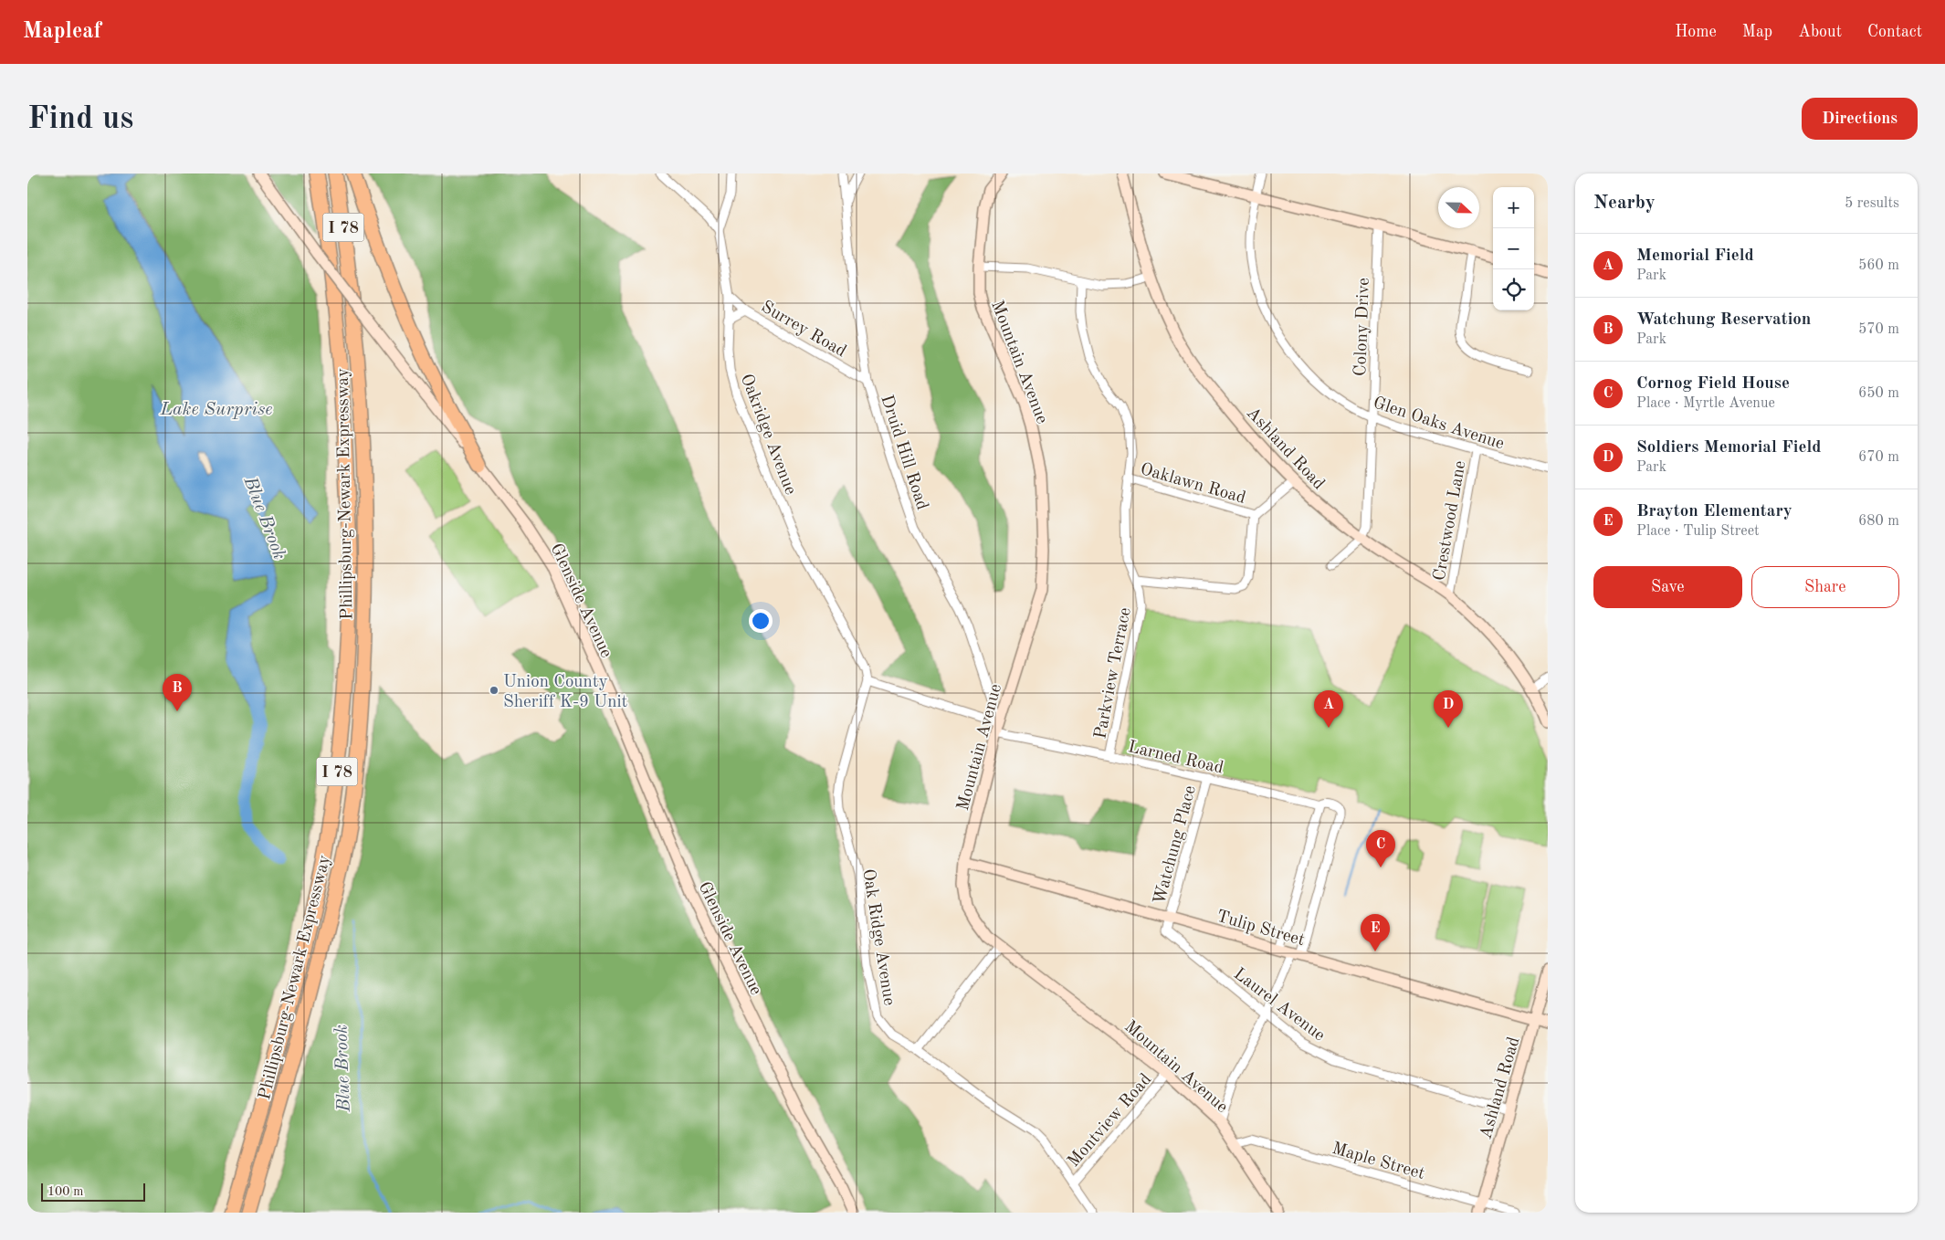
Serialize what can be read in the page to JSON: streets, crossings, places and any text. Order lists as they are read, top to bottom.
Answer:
{
  "streets": {
    "highway": ["I 78", "Phillipsburg-Newark Expressway"],
    "main road": [
      "Mountain Avenue",
      "Ashland Road",
      "Glenside Avenue",
      "Tulip Street"
    ],
    "street": [
      "Colony Drive",
      "Surrey Road",
      "Glen Oaks Avenue",
      "Oakridge Avenue",
      "Druid Hill Road",
      "Oaklawn Road",
      "Crestwood Lane",
      "Parkview Terrace",
      "Larned Road",
      "Watchung Place",
      "Oak Ridge Avenue",
      "Laurel Avenue",
      "Montview Road",
      "Maple Street"
    ]
  },
  "crossings": [
    ["Colony Drive", "Glen Oaks Avenue"],
    ["Colony Drive", "Ashland Road"],
    ["Surrey Road", "Oakridge Avenue"],
    ["Surrey Road", "Druid Hill Road"],
    ["Mountain Avenue", "Druid Hill Road"],
    ["Mountain Avenue", "Larned Road"],
    ["Mountain Avenue", "Tulip Street"],
    ["Mountain Avenue", "Montview Road"],
    ["Mountain Avenue", "Maple Street"],
    ["Glen Oaks Avenue", "Crestwood Lane"],
    ["Oakridge Avenue", "Larned Road"],
    ["Oakridge Avenue", "Oak Ridge Avenue"],
    ["Ashland Road", "Oaklawn Road"],
    ["Ashland Road", "Crestwood Lane"],
    ["Ashland Road", "Tulip Street"],
    ["Ashland Road", "Laurel Avenue"],
    ["Ashland Road", "Maple Street"],
    ["Druid Hill Road", "Larned Road"],
    ["Oaklawn Road", "Parkview Terrace"],
    ["Parkview Terrace", "Larned Road"],
    ["Larned Road", "Watchung Place"],
    ["Larned Road", "Tulip Street"],
    ["Larned Road", "Oak Ridge Avenue"],
    ["Watchung Place", "Tulip Street"],
    ["Watchung Place", "Laurel Avenue"],
    ["Tulip Street", "Laurel Avenue"],
    ["Oak Ridge Avenue", "Montview Road"]
  ],
  "water": ["Lake Surprise", "Blue Brook"],
  "places": ["Union County Sheriff K-9 Unit"],
  "scale_bar": "100 m",
  "north": "right",
  "page": {
    "header": "Mapleaf",
    "nav": [
      "Home",
      "Map",
      "About",
      "Contact"
    ],
    "buttons": [
      "Directions",
      ["Save", "Share"]
    ],
    "title": "Find us",
    "heading": ["Nearby", "5 results"],
    "map_buttons": ["+", "−"],
    "list": [
      {
        "mark": "A",
        "name": "Memorial Field",
        "note": "Park",
        "value": "560 m"
      },
      {
        "mark": "B",
        "name": "Watchung Reservation",
        "note": "Park",
        "value": "570 m"
      },
      {
        "mark": "C",
        "name": "Cornog Field House",
        "note": "Place · Myrtle Avenue",
        "value": "650 m"
      },
      {
        "mark": "D",
        "name": "Soldiers Memorial Field",
        "note": "Park",
        "value": "670 m"
      },
      {
        "mark": "E",
        "name": "Brayton Elementary",
        "note": "Place · Tulip Street",
        "value": "680 m"
      }
    ],
    "pins": [
      "B",
      "A",
      "D",
      "C",
      "E"
    ],
    "scale": "100 m"
  }
}
